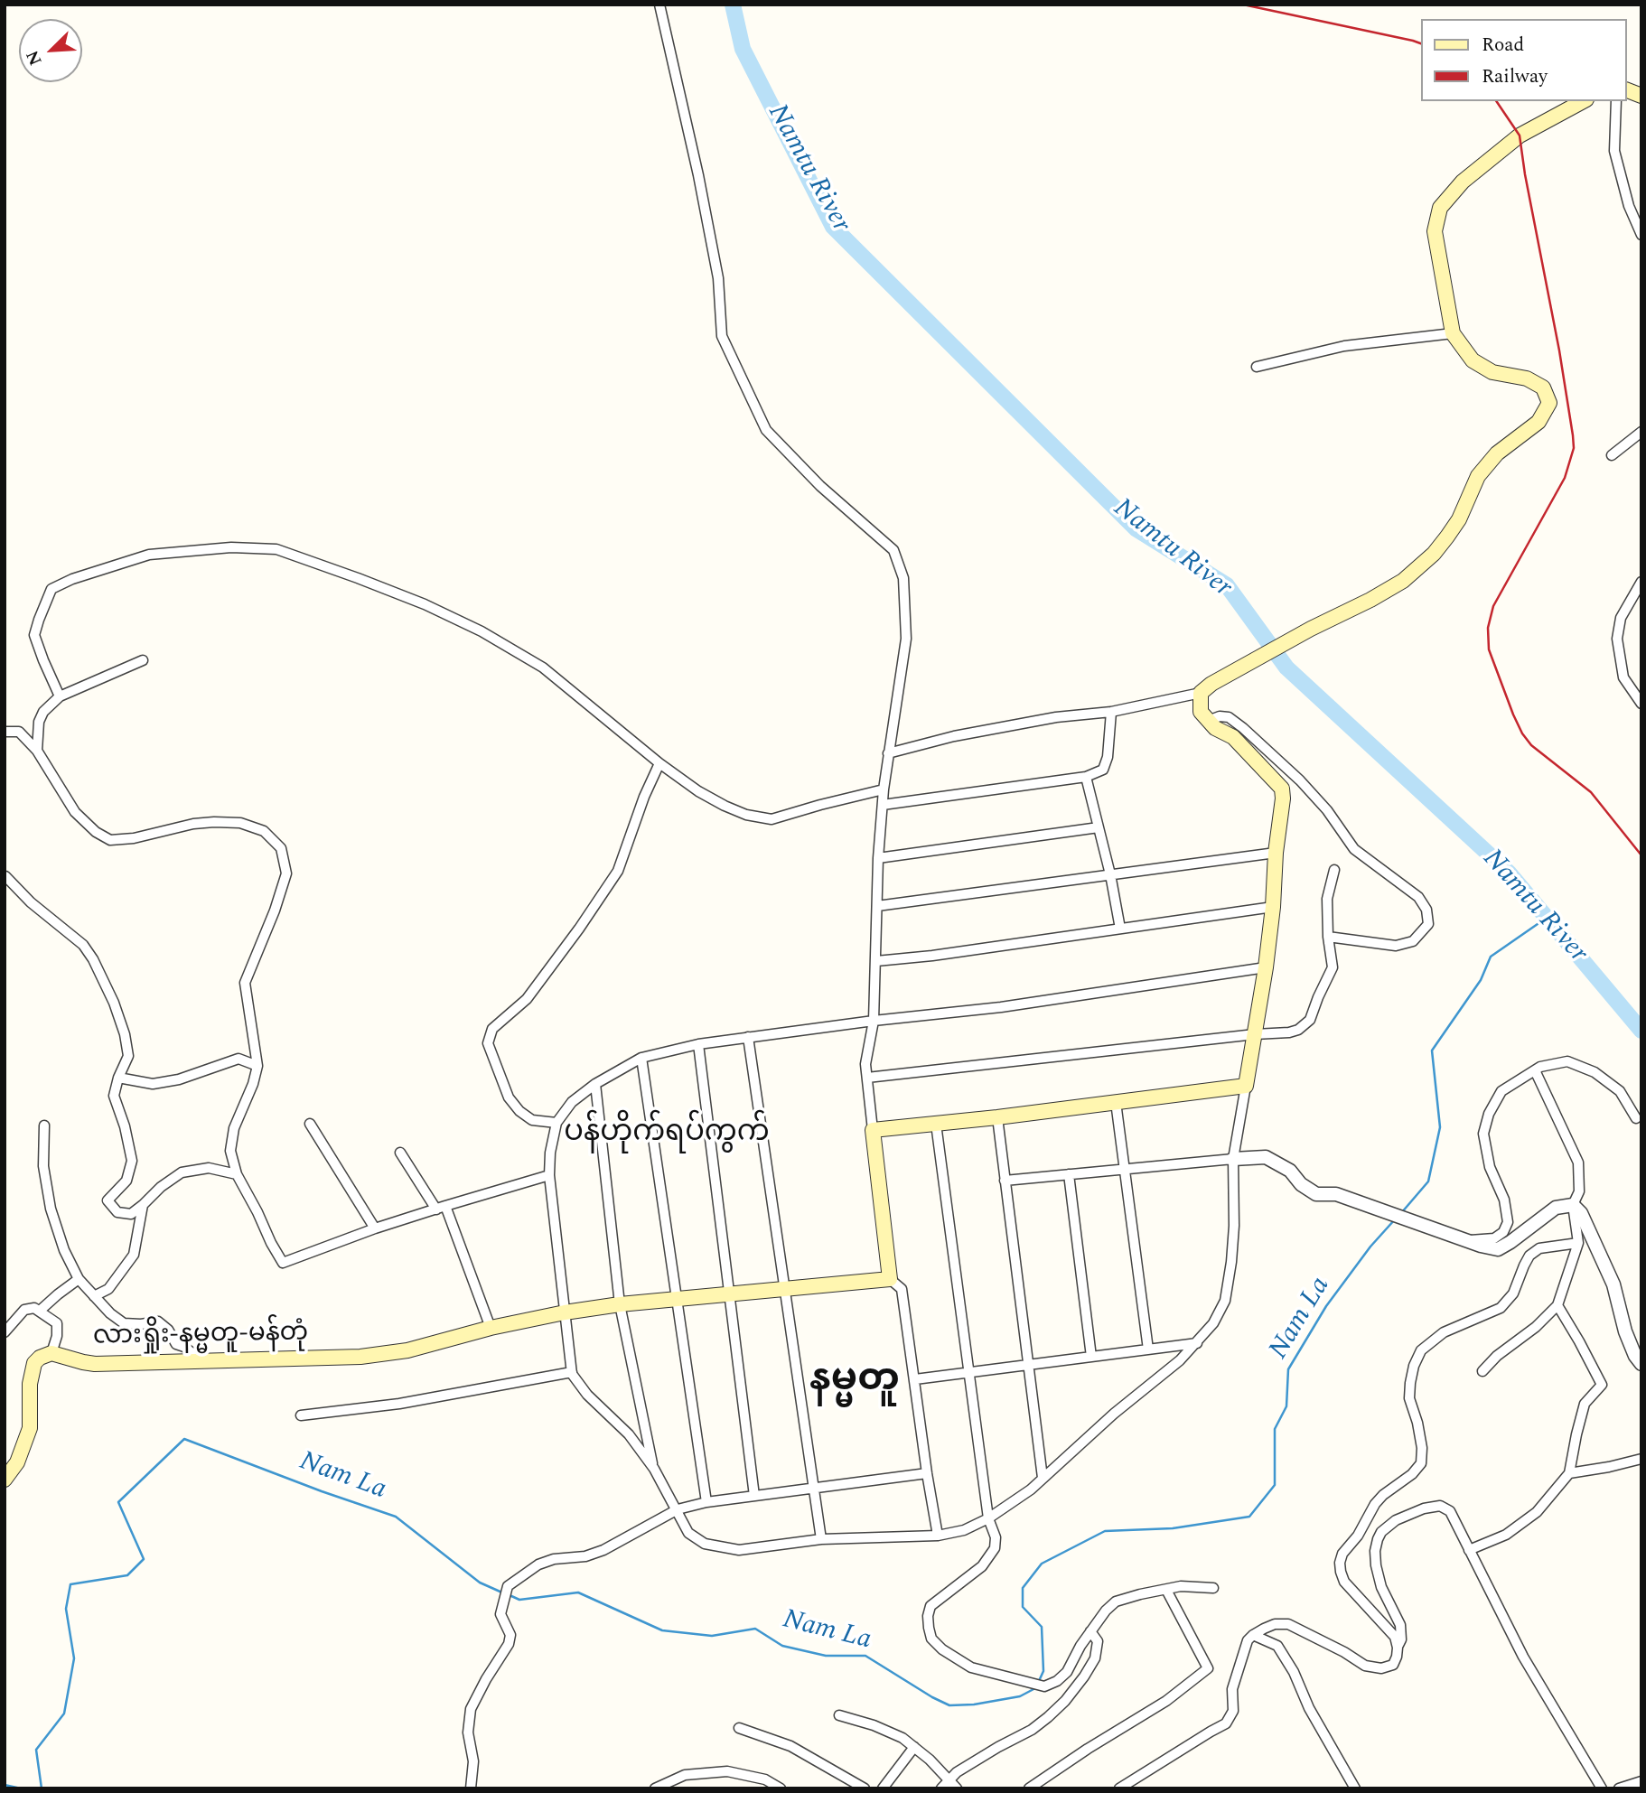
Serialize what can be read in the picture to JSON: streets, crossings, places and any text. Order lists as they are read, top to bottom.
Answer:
{
  "streets": {
    "main road": ["လားရှိုး-နမ္မတူ-မန်တုံ"]
  },
  "districts": ["ပန်ဟိုက်ရပ်ကွက်", "နမ္မတူ"],
  "water": ["Namtu River", "Nam La"],
  "legend": ["Road", "Railway"],
  "north": "bottom left"
}
